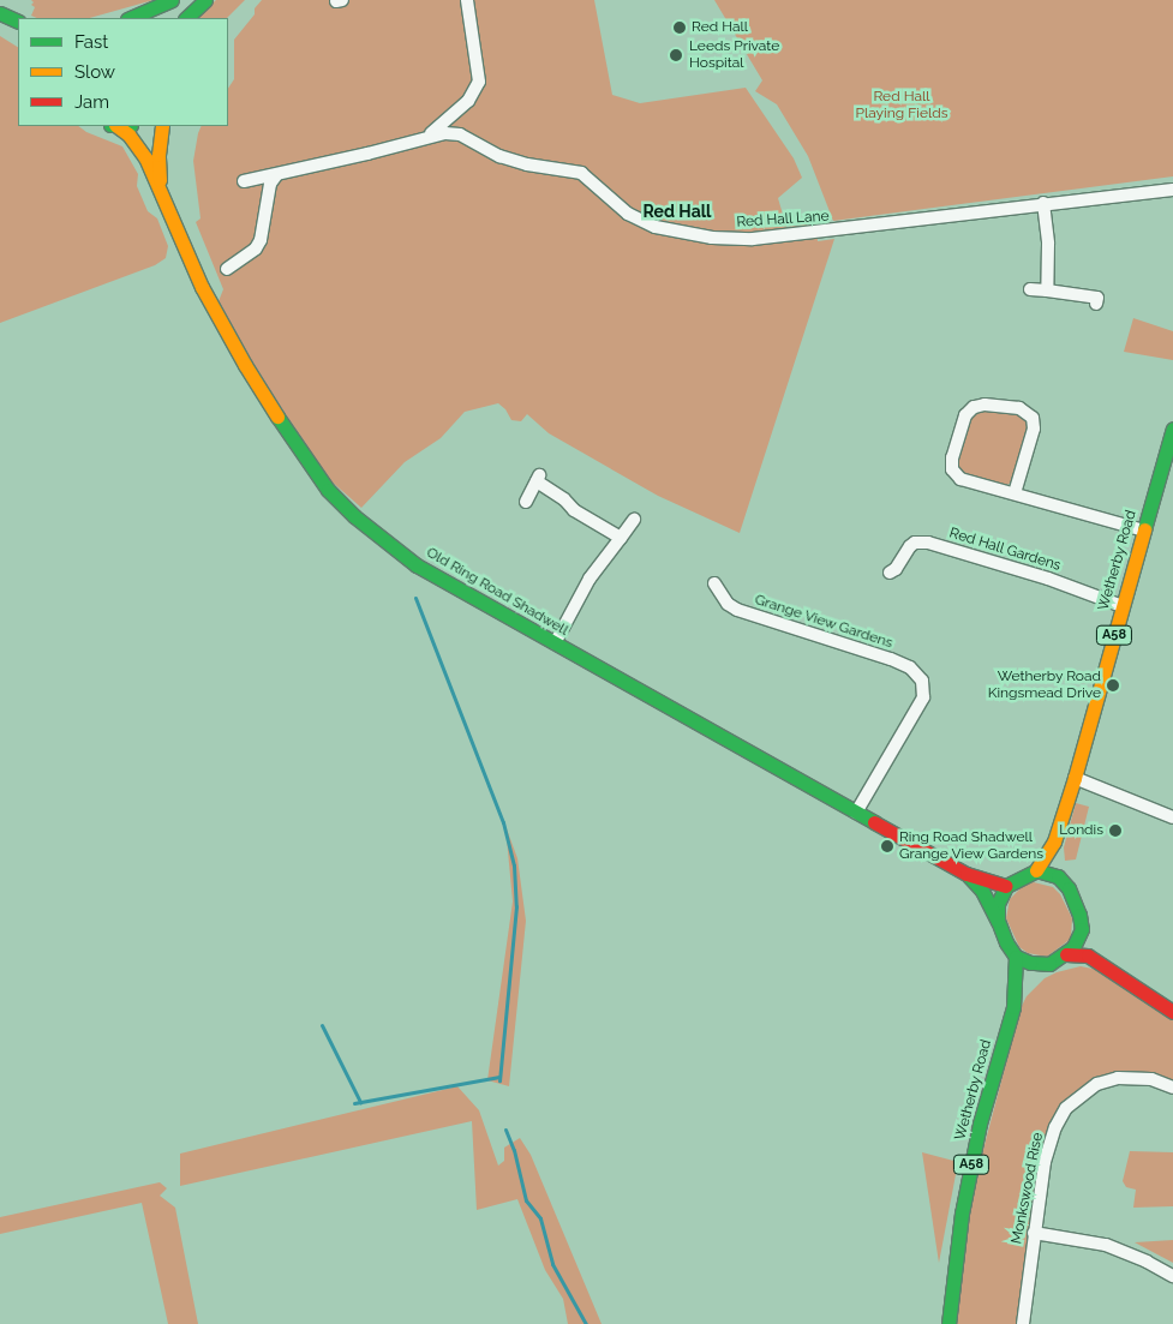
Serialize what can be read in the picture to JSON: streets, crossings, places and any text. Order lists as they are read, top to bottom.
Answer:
{
  "streets": {
    "main road": ["Wetherby Road", "Old Ring Road Shadwell", "A58"],
    "street": [
      "Red Hall Lane",
      "Red Hall Gardens",
      "Grange View Gardens",
      "Monkswood Rise"
    ]
  },
  "crossings": [
    ["Red Hall Gardens", "Wetherby Road"],
    ["Wetherby Road", "A58"],
    ["Old Ring Road Shadwell", "Grange View Gardens"],
    ["Old Ring Road Shadwell", "A58"]
  ],
  "districts": ["Red Hall"],
  "parks": ["Red Hall Playing Fields"],
  "places": [
    "Red Hall",
    "Leeds Private Hospital",
    "Wetherby Road Kingsmead Drive",
    "Londis",
    "Ring Road Shadwell Grange View Gardens"
  ],
  "legend": ["Fast", "Slow", "Jam"]
}
